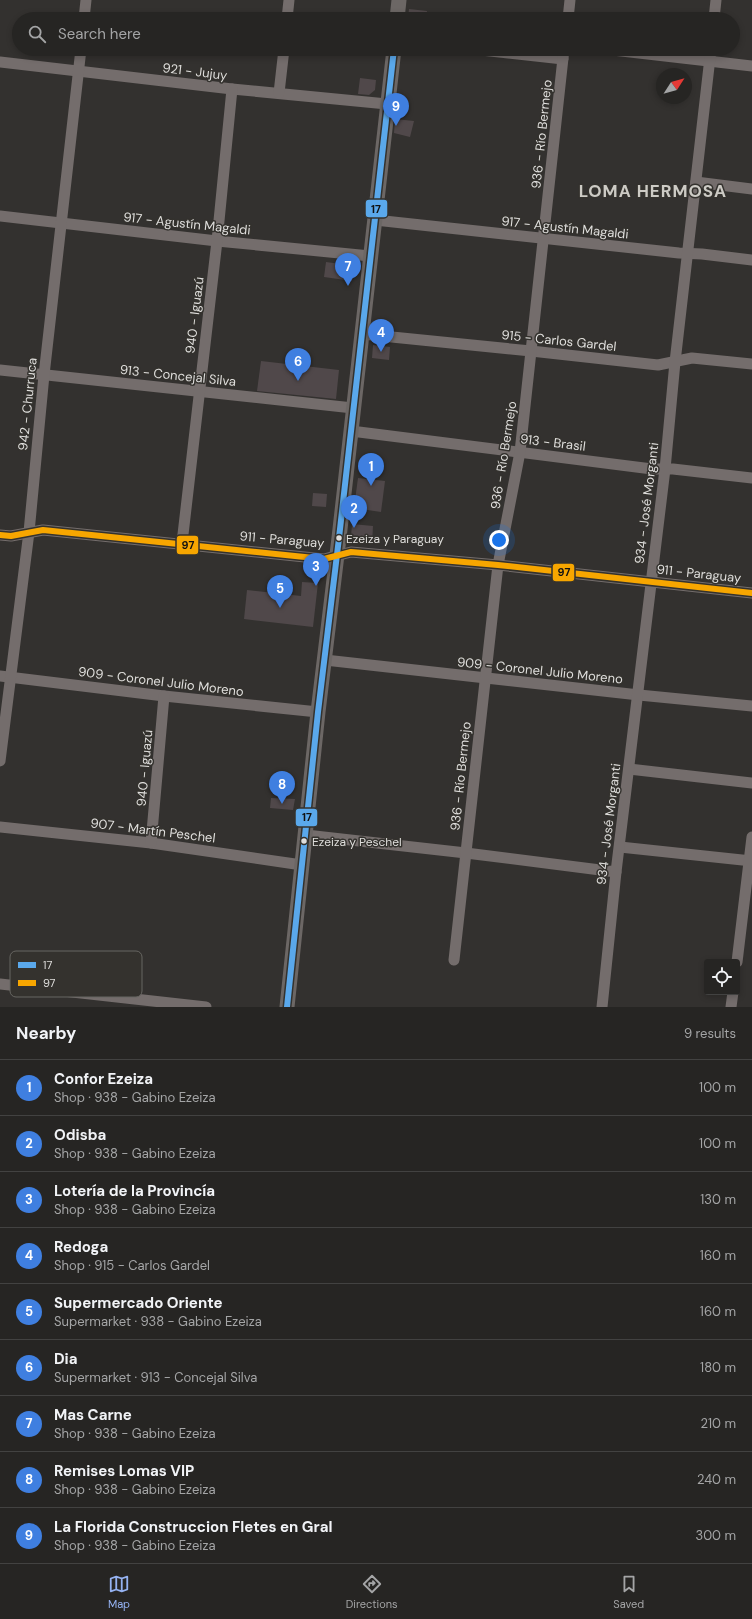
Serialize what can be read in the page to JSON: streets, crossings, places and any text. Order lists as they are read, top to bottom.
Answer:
{
  "streets": {
    "street": [
      "921 - Jujuy",
      "936 - Río Bermejo",
      "917 - Agustín Magaldi",
      "940 - Iguazú",
      "915 - Carlos Gardel",
      "913 - Concejal Silva",
      "942 - Churruca",
      "913 - Brasil",
      "934 - José Morganti",
      "911 - Paraguay",
      "909 - Coronel Julio Moreno",
      "907 - Martín Peschel"
    ]
  },
  "crossings": [
    ["921 - Jujuy", "940 - Iguazú"],
    ["921 - Jujuy", "942 - Churruca"],
    ["936 - Río Bermejo", "917 - Agustín Magaldi"],
    ["936 - Río Bermejo", "915 - Carlos Gardel"],
    ["936 - Río Bermejo", "913 - Brasil"],
    ["936 - Río Bermejo", "911 - Paraguay"],
    ["936 - Río Bermejo", "909 - Coronel Julio Moreno"],
    ["917 - Agustín Magaldi", "940 - Iguazú"],
    ["917 - Agustín Magaldi", "942 - Churruca"],
    ["917 - Agustín Magaldi", "934 - José Morganti"],
    ["940 - Iguazú", "913 - Concejal Silva"],
    ["940 - Iguazú", "911 - Paraguay"],
    ["940 - Iguazú", "909 - Coronel Julio Moreno"],
    ["940 - Iguazú", "907 - Martín Peschel"],
    ["915 - Carlos Gardel", "934 - José Morganti"],
    ["913 - Concejal Silva", "942 - Churruca"],
    ["942 - Churruca", "911 - Paraguay"],
    ["942 - Churruca", "909 - Coronel Julio Moreno"],
    ["913 - Brasil", "934 - José Morganti"],
    ["934 - José Morganti", "911 - Paraguay"],
    ["934 - José Morganti", "909 - Coronel Julio Moreno"]
  ],
  "districts": ["LOMA HERMOSA"],
  "places": ["Ezeiza y Paraguay", "Ezeiza y Peschel"],
  "lines": ["transit line 17", "transit line 97"],
  "legend": ["17", "97"],
  "north": "top right",
  "page": {
    "search": "Search here",
    "pins": [
      "9",
      "7",
      "4",
      "6",
      "1",
      "2",
      "3",
      "5",
      "8"
    ],
    "heading": ["Nearby", "9 results"],
    "list": [
      {
        "mark": "1",
        "name": "Confor Ezeiza",
        "note": "Shop · 938 - Gabino Ezeiza",
        "value": "100 m"
      },
      {
        "mark": "2",
        "name": "Odisba",
        "note": "Shop · 938 - Gabino Ezeiza",
        "value": "100 m"
      },
      {
        "mark": "3",
        "name": "Lotería de la Provincía",
        "note": "Shop · 938 - Gabino Ezeiza",
        "value": "130 m"
      },
      {
        "mark": "4",
        "name": "Redoga",
        "note": "Shop · 915 - Carlos Gardel",
        "value": "160 m"
      },
      {
        "mark": "5",
        "name": "Supermercado Oriente",
        "note": "Supermarket · 938 - Gabino Ezeiza",
        "value": "160 m"
      },
      {
        "mark": "6",
        "name": "Dia",
        "note": "Supermarket · 913 - Concejal Silva",
        "value": "180 m"
      },
      {
        "mark": "7",
        "name": "Mas Carne",
        "note": "Shop · 938 - Gabino Ezeiza",
        "value": "210 m"
      },
      {
        "mark": "8",
        "name": "Remises Lomas VIP",
        "note": "Shop · 938 - Gabino Ezeiza",
        "value": "240 m"
      },
      {
        "mark": "9",
        "name": "La Florida Construccion Fletes en Gral",
        "note": "Shop · 938 - Gabino Ezeiza",
        "value": "300 m"
      }
    ],
    "nav": ["Map", "Directions", "Saved"]
  }
}
